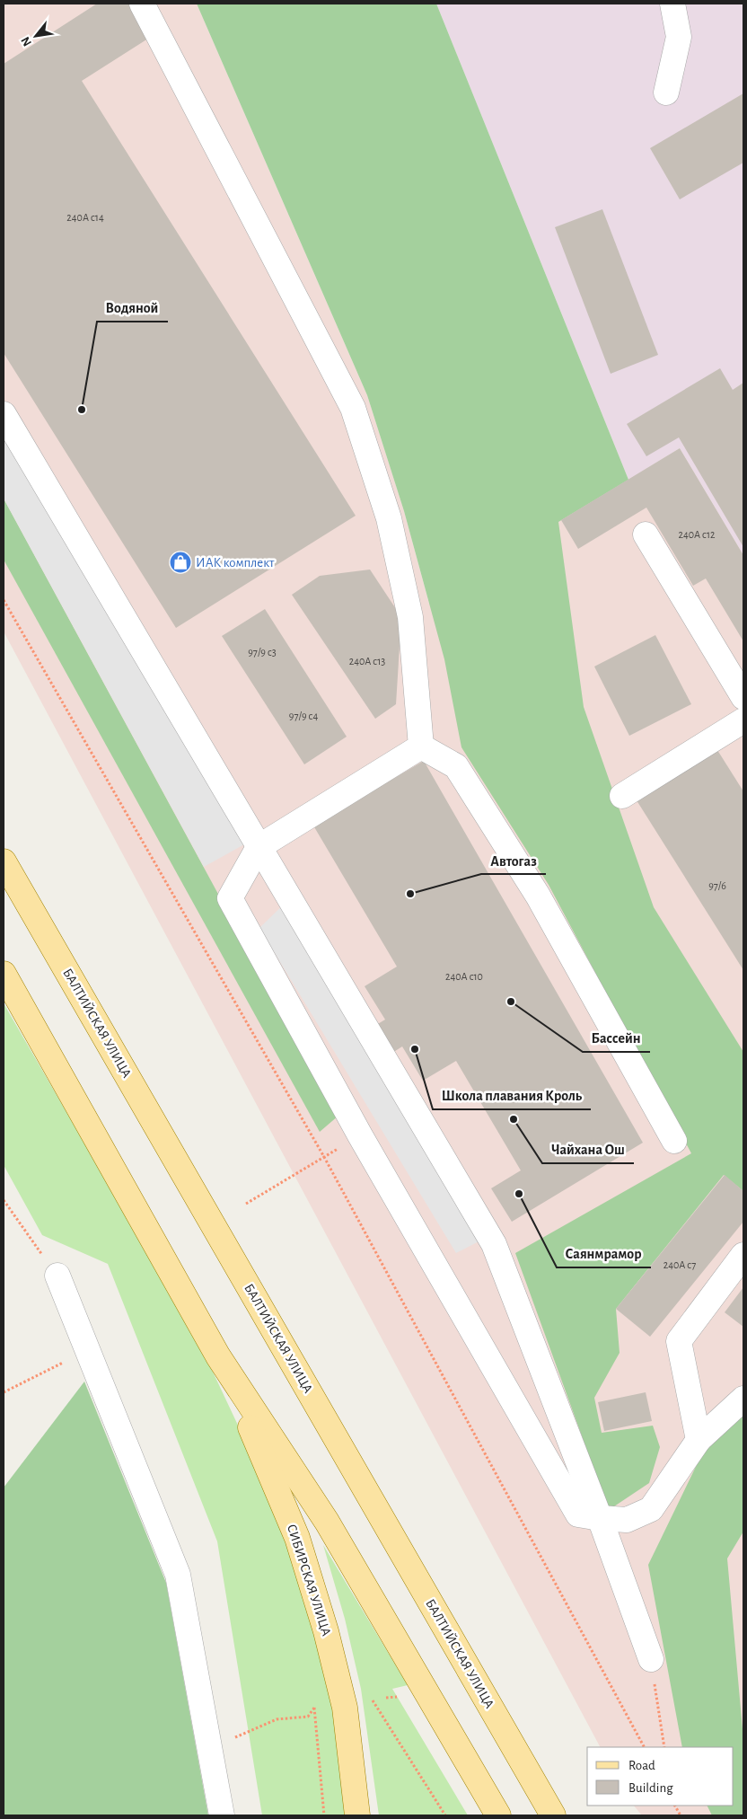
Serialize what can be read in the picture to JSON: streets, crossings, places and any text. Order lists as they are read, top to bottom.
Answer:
{
  "streets": {
    "main road": ["БАЛТИЙСКАЯ УЛИЦА", "СИБИРСКАЯ УЛИЦА"]
  },
  "places": {
    "other": [
      "Водяной",
      "Автогаз",
      "Бассейн",
      "Школа плавания Кроль",
      "Чайхана Ош",
      "Саянмрамор"
    ],
    "shop": ["ИАК комплект"]
  },
  "house_numbers": [
    "240А с14",
    "240А с12",
    "97/9 с3",
    "240А с13",
    "97/9 с4",
    "97/6",
    "240А с10",
    "240А с7"
  ],
  "legend": ["Road", "Building"],
  "north": "bottom left"
}
